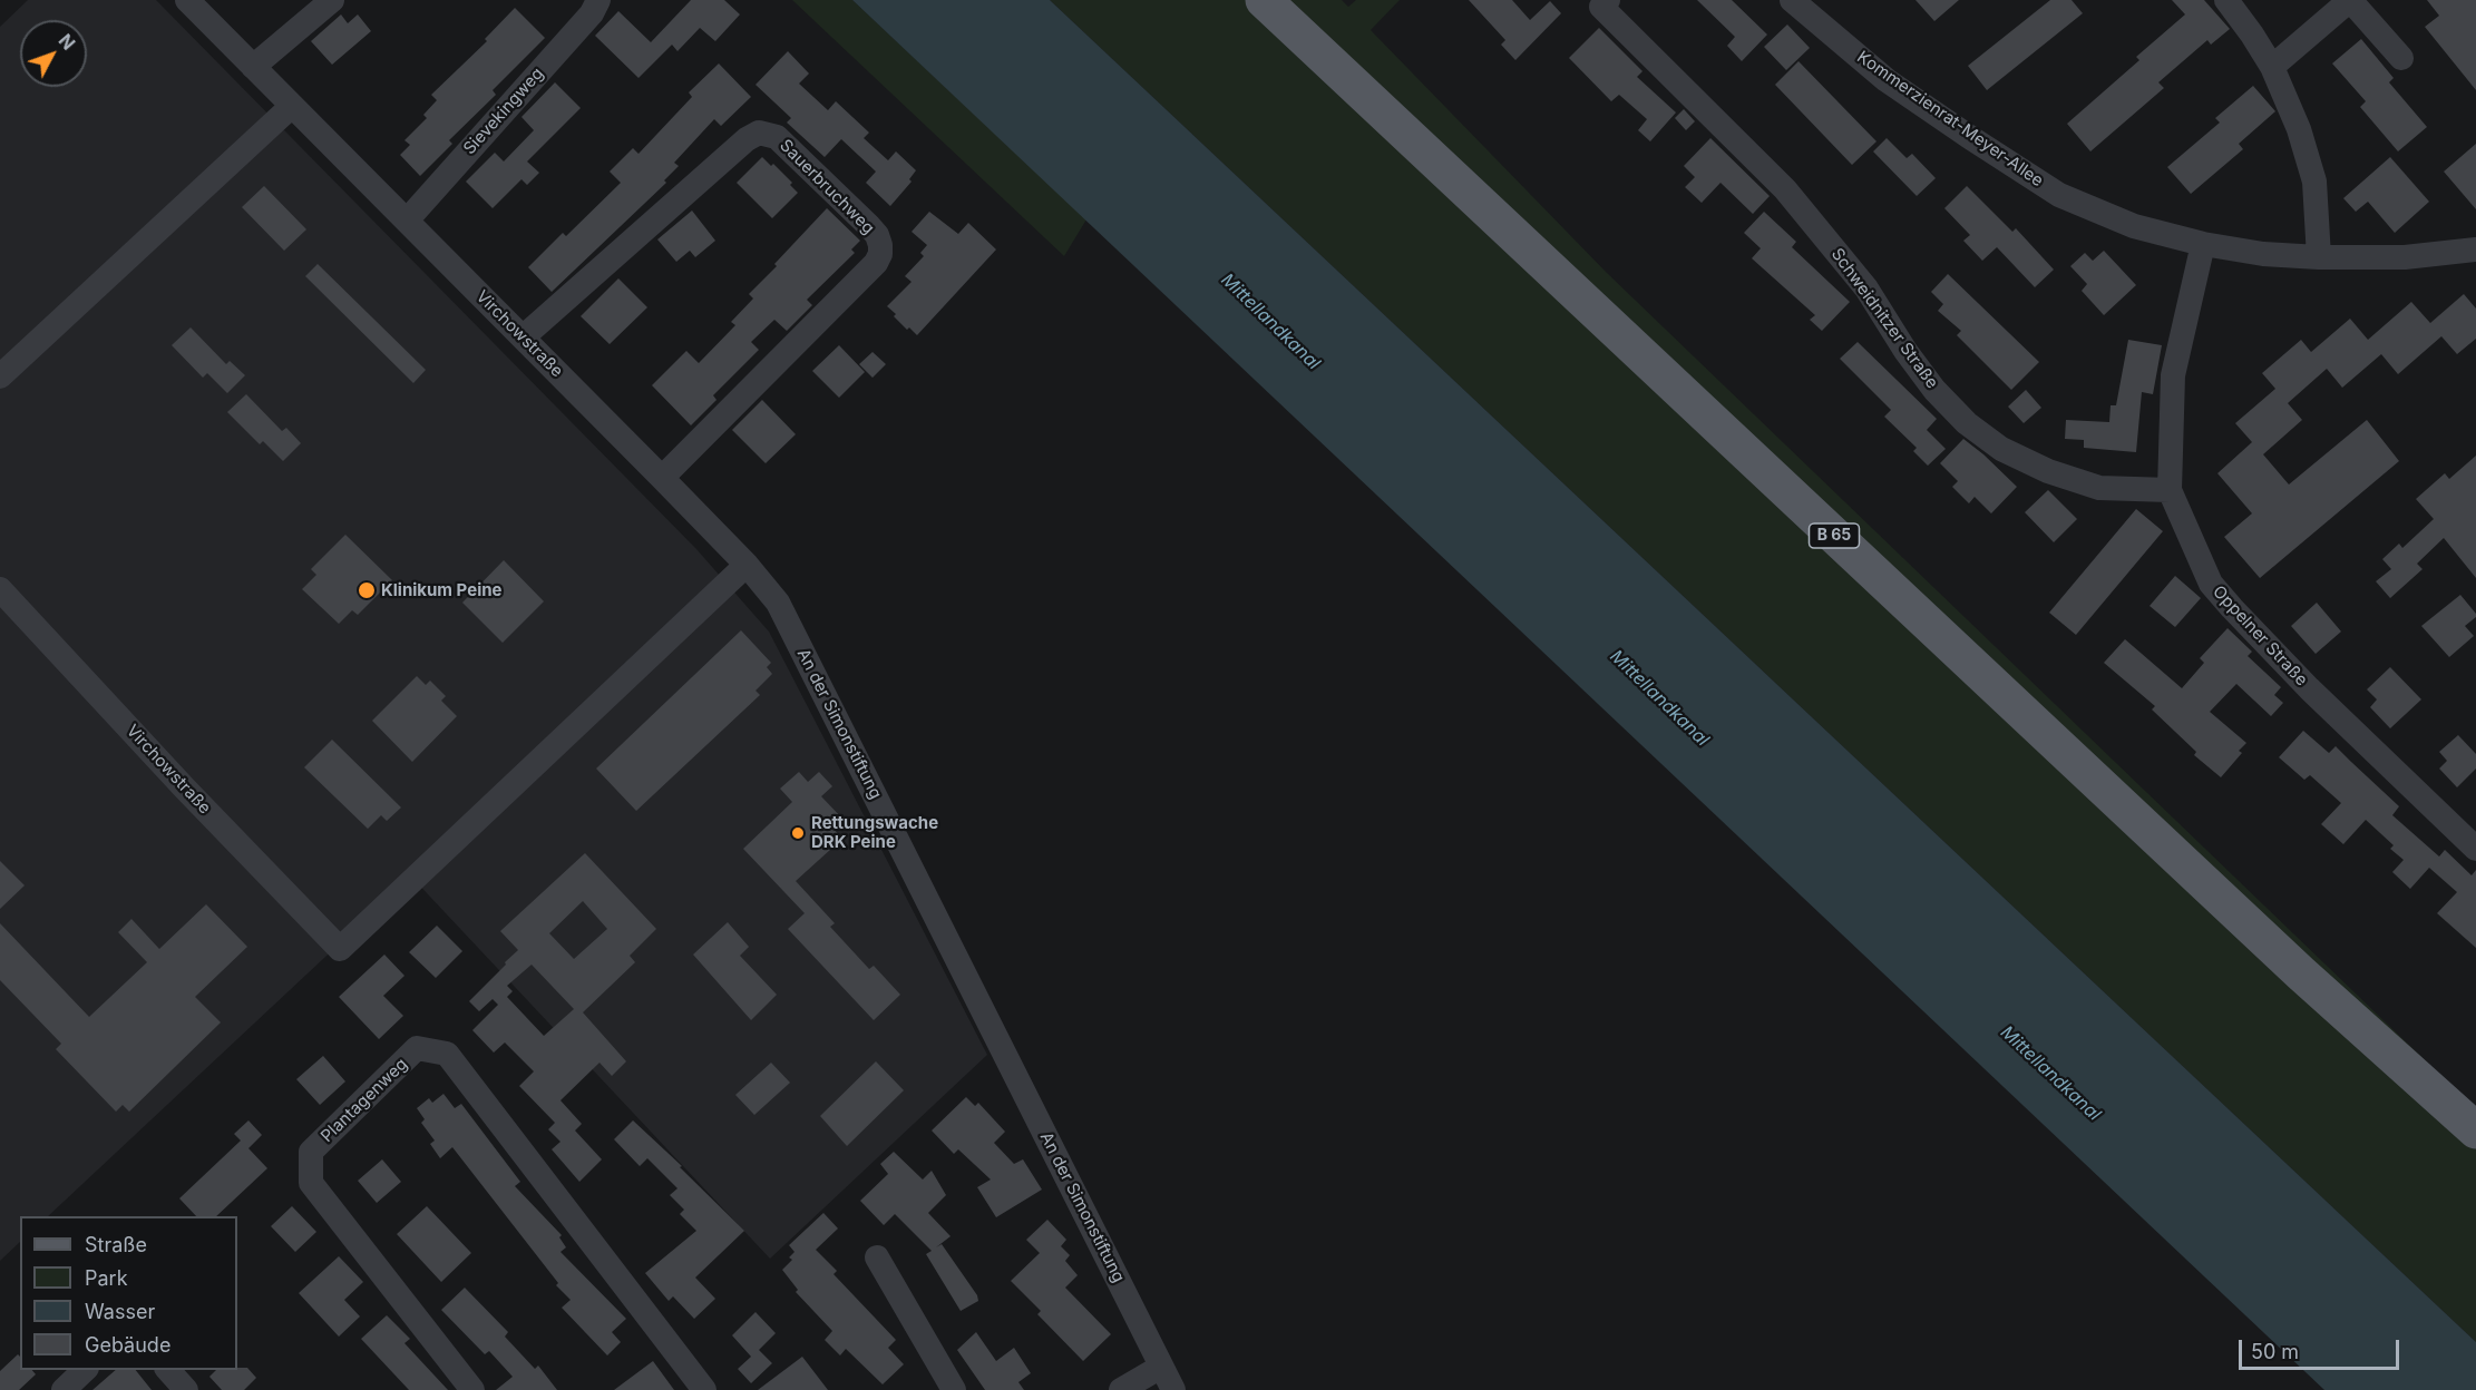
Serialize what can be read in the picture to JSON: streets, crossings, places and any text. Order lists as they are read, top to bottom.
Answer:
{
  "streets": {
    "main road": ["B 65"],
    "street": [
      "Sievekingweg",
      "Kommerzienrat-Meyer-Allee",
      "Sauerbruchweg",
      "Schweidnitzer Straße",
      "Virchowstraße",
      "Oppelner Straße",
      "An der Simonstiftung",
      "Plantagenweg"
    ]
  },
  "crossings": [
    ["Sievekingweg", "Virchowstraße"],
    ["Kommerzienrat-Meyer-Allee", "Oppelner Straße"],
    ["Sauerbruchweg", "Virchowstraße"],
    ["Schweidnitzer Straße", "Oppelner Straße"],
    ["Virchowstraße", "An der Simonstiftung"]
  ],
  "water": ["Mittellandkanal"],
  "places": ["Klinikum Peine", "Rettungswache DRK Peine"],
  "legend": [
    "Straße",
    "Park",
    "Wasser",
    "Gebäude"
  ],
  "scale_bar": "50 m",
  "north": "top right"
}
